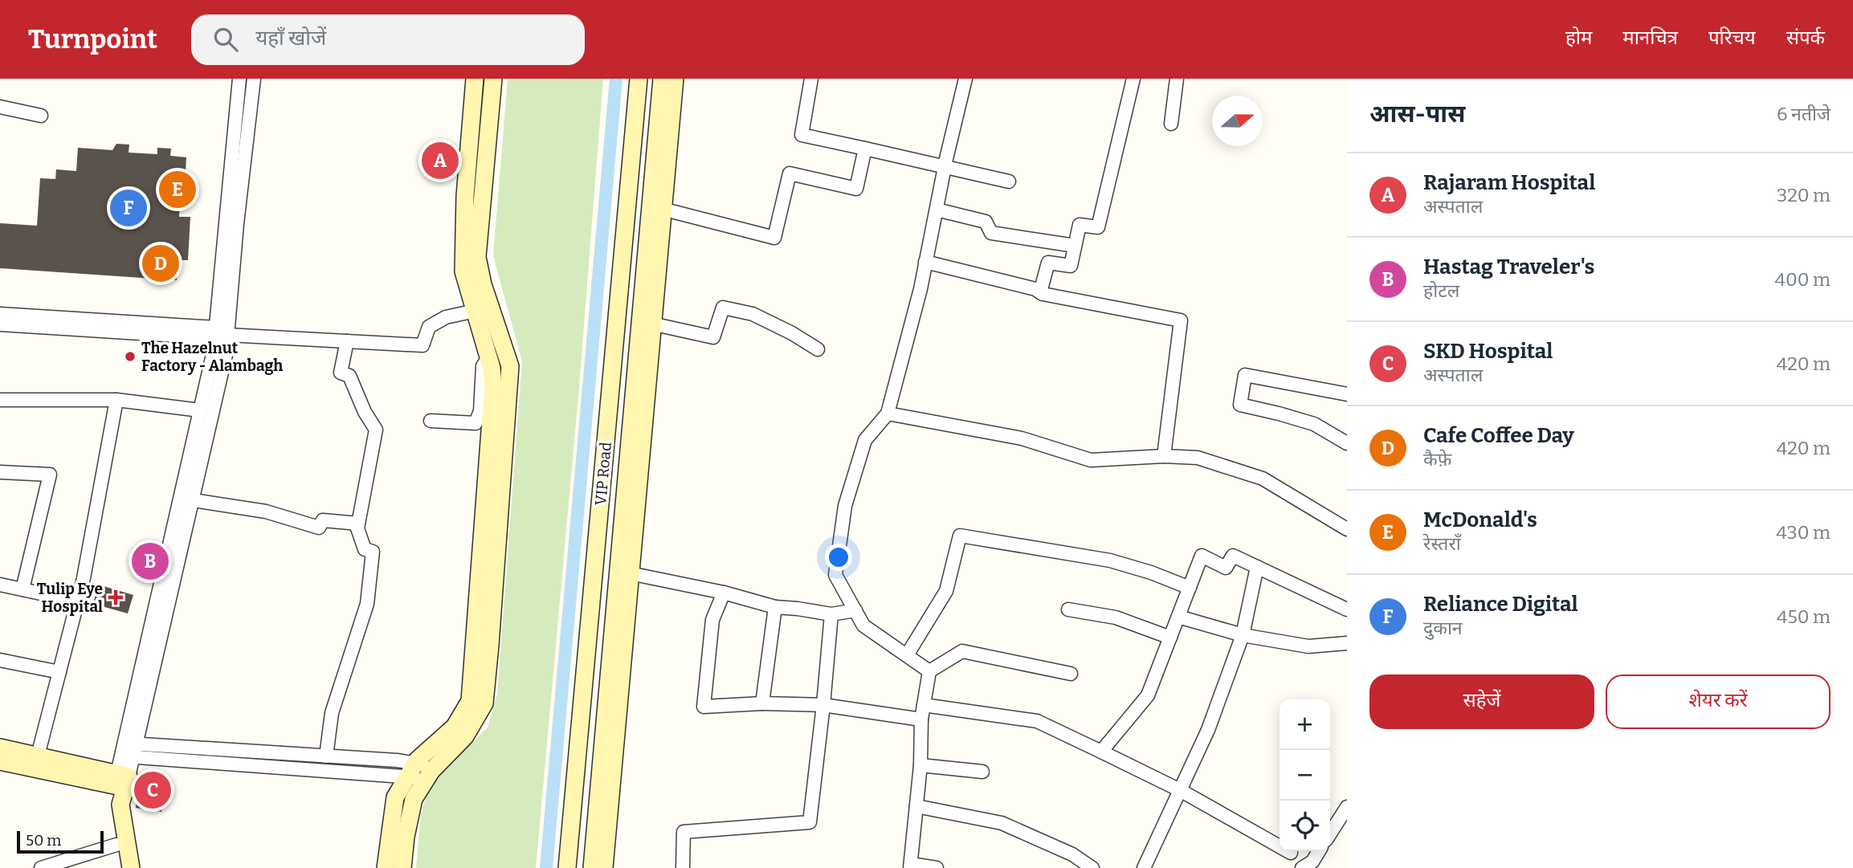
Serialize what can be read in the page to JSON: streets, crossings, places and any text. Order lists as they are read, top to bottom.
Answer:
{
  "streets": {
    "street": ["VIP Road"]
  },
  "places": {
    "other": ["The Hazelnut Factory - Alambagh"],
    "health": ["Tulip Eye Hospital"]
  },
  "scale_bar": "50 m",
  "north": "right",
  "page": {
    "header": "Turnpoint",
    "search": "यहाँ खोजें",
    "nav": [
      "होम",
      "मानचित्र",
      "परिचय",
      "संपर्क"
    ],
    "heading": ["आस-पास", "6 नतीजे"],
    "pins": [
      "A",
      "E",
      "F",
      "D",
      "B",
      "C"
    ],
    "list": [
      {
        "mark": "A",
        "name": "Rajaram Hospital",
        "note": "अस्पताल",
        "value": "320 m"
      },
      {
        "mark": "B",
        "name": "Hastag Traveler's",
        "note": "होटल",
        "value": "400 m"
      },
      {
        "mark": "C",
        "name": "SKD Hospital",
        "note": "अस्पताल",
        "value": "420 m"
      },
      {
        "mark": "D",
        "name": "Cafe Coffee Day",
        "note": "कैफ़े",
        "value": "420 m"
      },
      {
        "mark": "E",
        "name": "McDonald's",
        "note": "रेस्तराँ",
        "value": "430 m"
      },
      {
        "mark": "F",
        "name": "Reliance Digital",
        "note": "दुकान",
        "value": "450 m"
      }
    ],
    "buttons": ["सहेजें", "शेयर करें"],
    "map_buttons": ["+", "−"],
    "scale": "50 m"
  }
}
